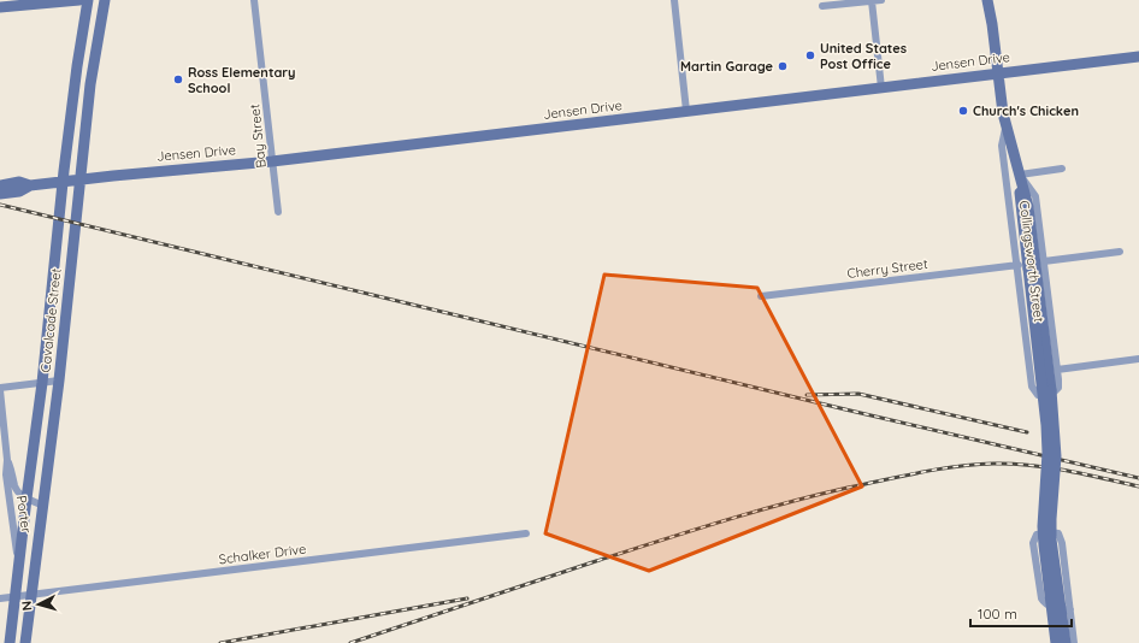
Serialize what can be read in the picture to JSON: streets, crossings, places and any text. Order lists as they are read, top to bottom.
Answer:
{
  "streets": {
    "main road": ["Jensen Drive", "Collingsworth Street", "Cavalcade Street"],
    "street": [
      "Bay Street",
      "Cherry Street",
      "Porter",
      "Schalker Drive"
    ]
  },
  "crossings": [
    ["Jensen Drive", "Bay Street"],
    ["Jensen Drive", "Collingsworth Street"],
    ["Jensen Drive", "Cavalcade Street"],
    ["Collingsworth Street", "Cherry Street"],
    ["Cavalcade Street", "Porter"],
    ["Cavalcade Street", "Schalker Drive"]
  ],
  "places": [
    "United States Post Office",
    "Martin Garage",
    "Ross Elementary School",
    "Church's Chicken"
  ],
  "scale_bar": "100 m",
  "north": "left"
}
